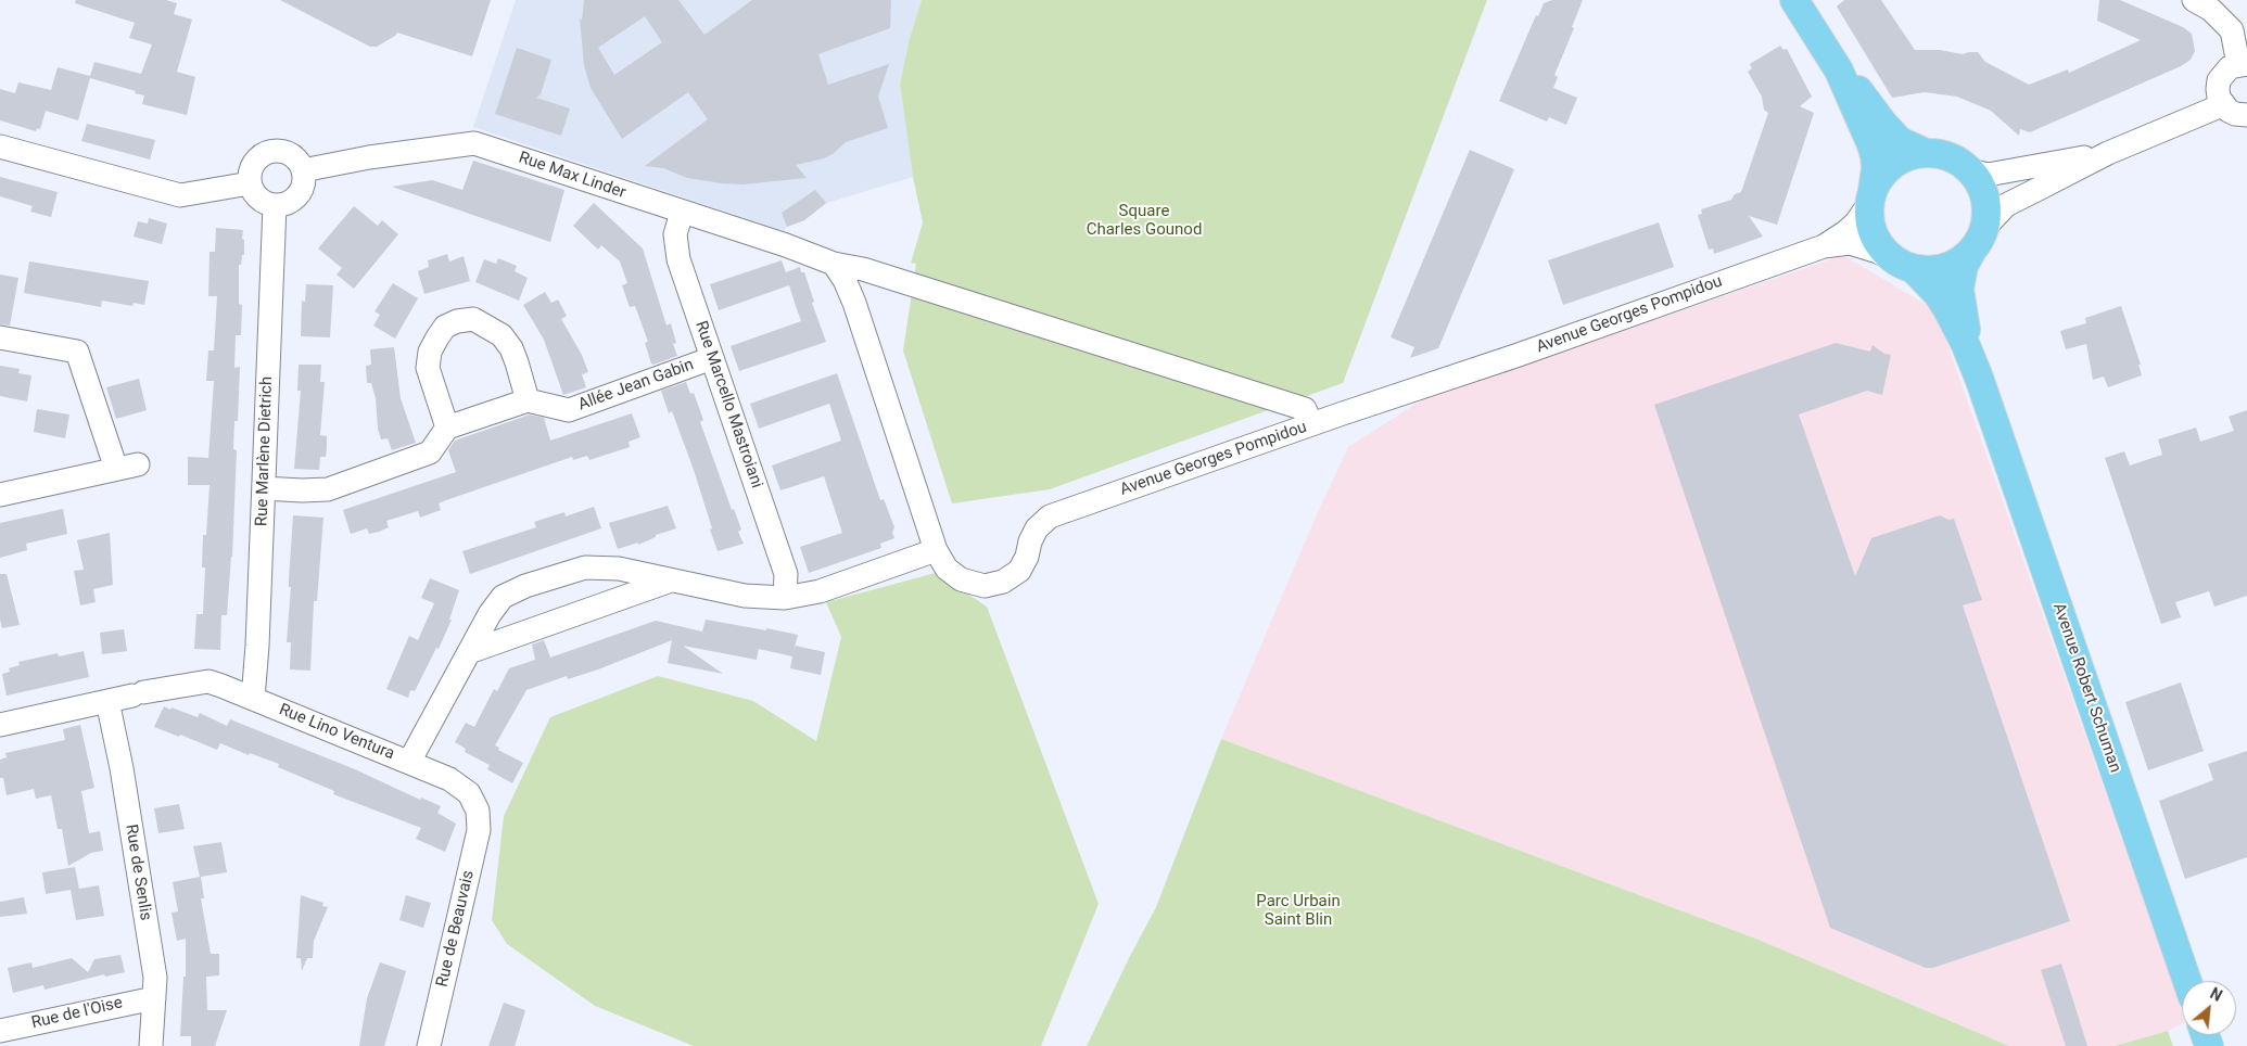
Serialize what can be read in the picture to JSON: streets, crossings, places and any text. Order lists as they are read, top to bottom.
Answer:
{
  "streets": {
    "main road": ["Avenue Robert Schuman"],
    "street": [
      "Rue Max Linder",
      "Avenue Georges Pompidou",
      "Allée Jean Gabin",
      "Rue Marcello Mastroiani",
      "Rue Marlène Dietrich",
      "Rue Lino Ventura",
      "Rue de Senlis",
      "Rue de Beauvais",
      "Rue de l'Oise"
    ]
  },
  "crossings": [
    ["Rue Max Linder", "Avenue Georges Pompidou"],
    ["Rue Max Linder", "Rue Marcello Mastroiani"],
    ["Rue Max Linder", "Rue Marlène Dietrich"],
    ["Avenue Georges Pompidou", "Avenue Robert Schuman"],
    ["Avenue Georges Pompidou", "Rue Lino Ventura"],
    ["Allée Jean Gabin", "Rue Marcello Mastroiani"],
    ["Rue Marcello Mastroiani", "Rue Lino Ventura"],
    ["Rue Marlène Dietrich", "Rue Lino Ventura"],
    ["Rue Lino Ventura", "Rue de Senlis"],
    ["Rue Lino Ventura", "Rue de Beauvais"],
    ["Rue de Senlis", "Rue de l'Oise"]
  ],
  "parks": ["Square Charles Gounod", "Parc Urbain Saint Blin"],
  "north": "top right"
}
